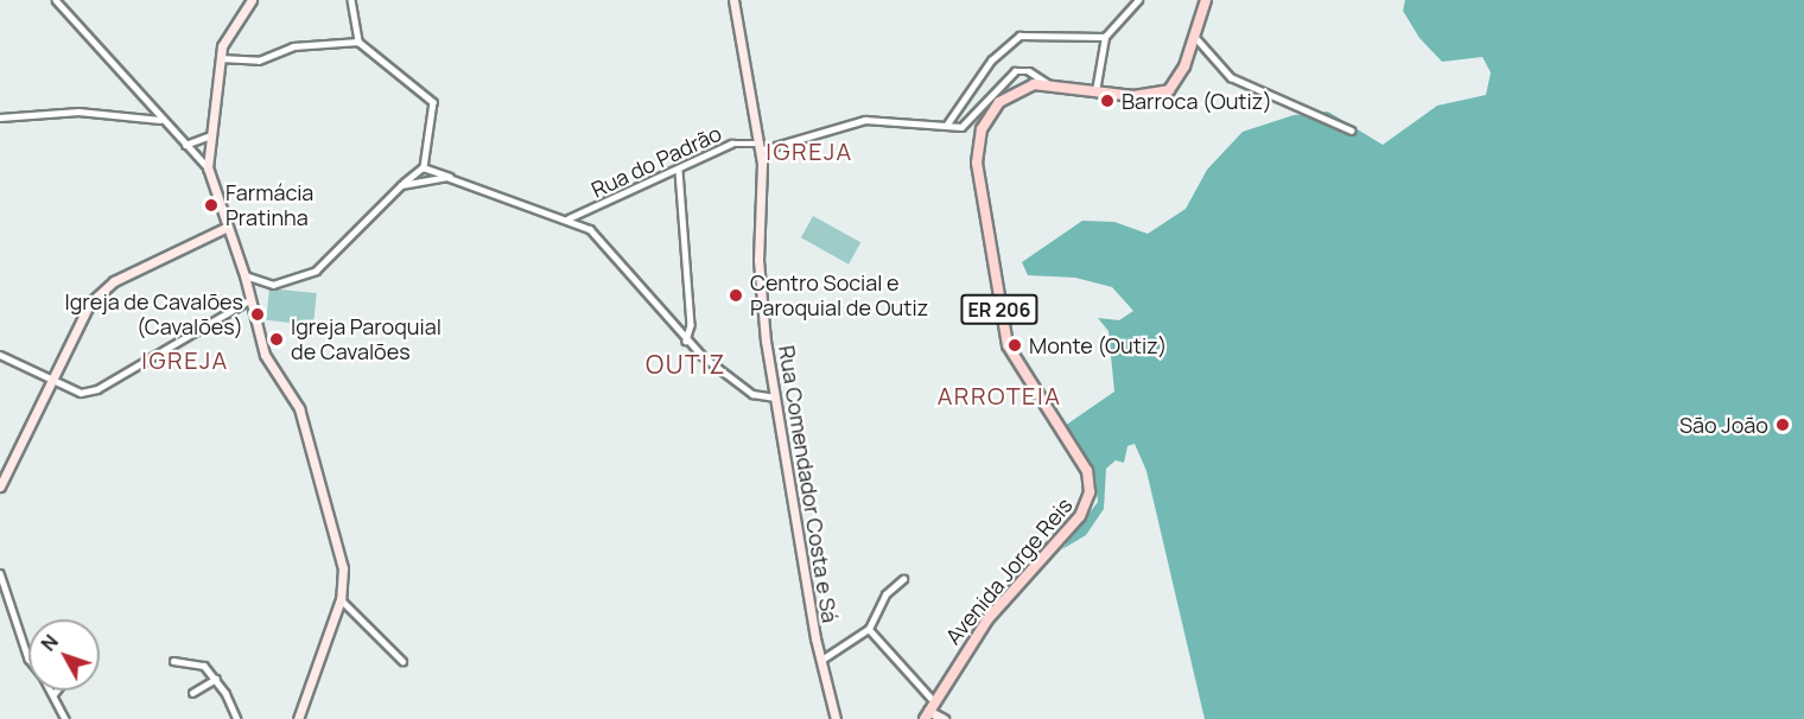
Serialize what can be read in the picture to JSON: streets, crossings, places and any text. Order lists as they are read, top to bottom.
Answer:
{
  "streets": {
    "main road": ["ER 206", "Avenida Jorge Reis"],
    "street": ["Rua do Padrão", "Rua Comendador Costa e Sá"]
  },
  "crossings": [
    ["Rua do Padrão", "Rua Comendador Costa e Sá"]
  ],
  "districts": [
    "IGREJA",
    "IGREJA",
    "OUTIZ",
    "ARROTEIA"
  ],
  "places": [
    "Barroca (Outiz)",
    "Farmácia Pratinha",
    "Centro Social e Paroquial de Outiz",
    "Igreja de Cavalões (Cavalões)",
    "Igreja Paroquial de Cavalões",
    "Monte (Outiz)",
    "São João"
  ],
  "north": "top left"
}
